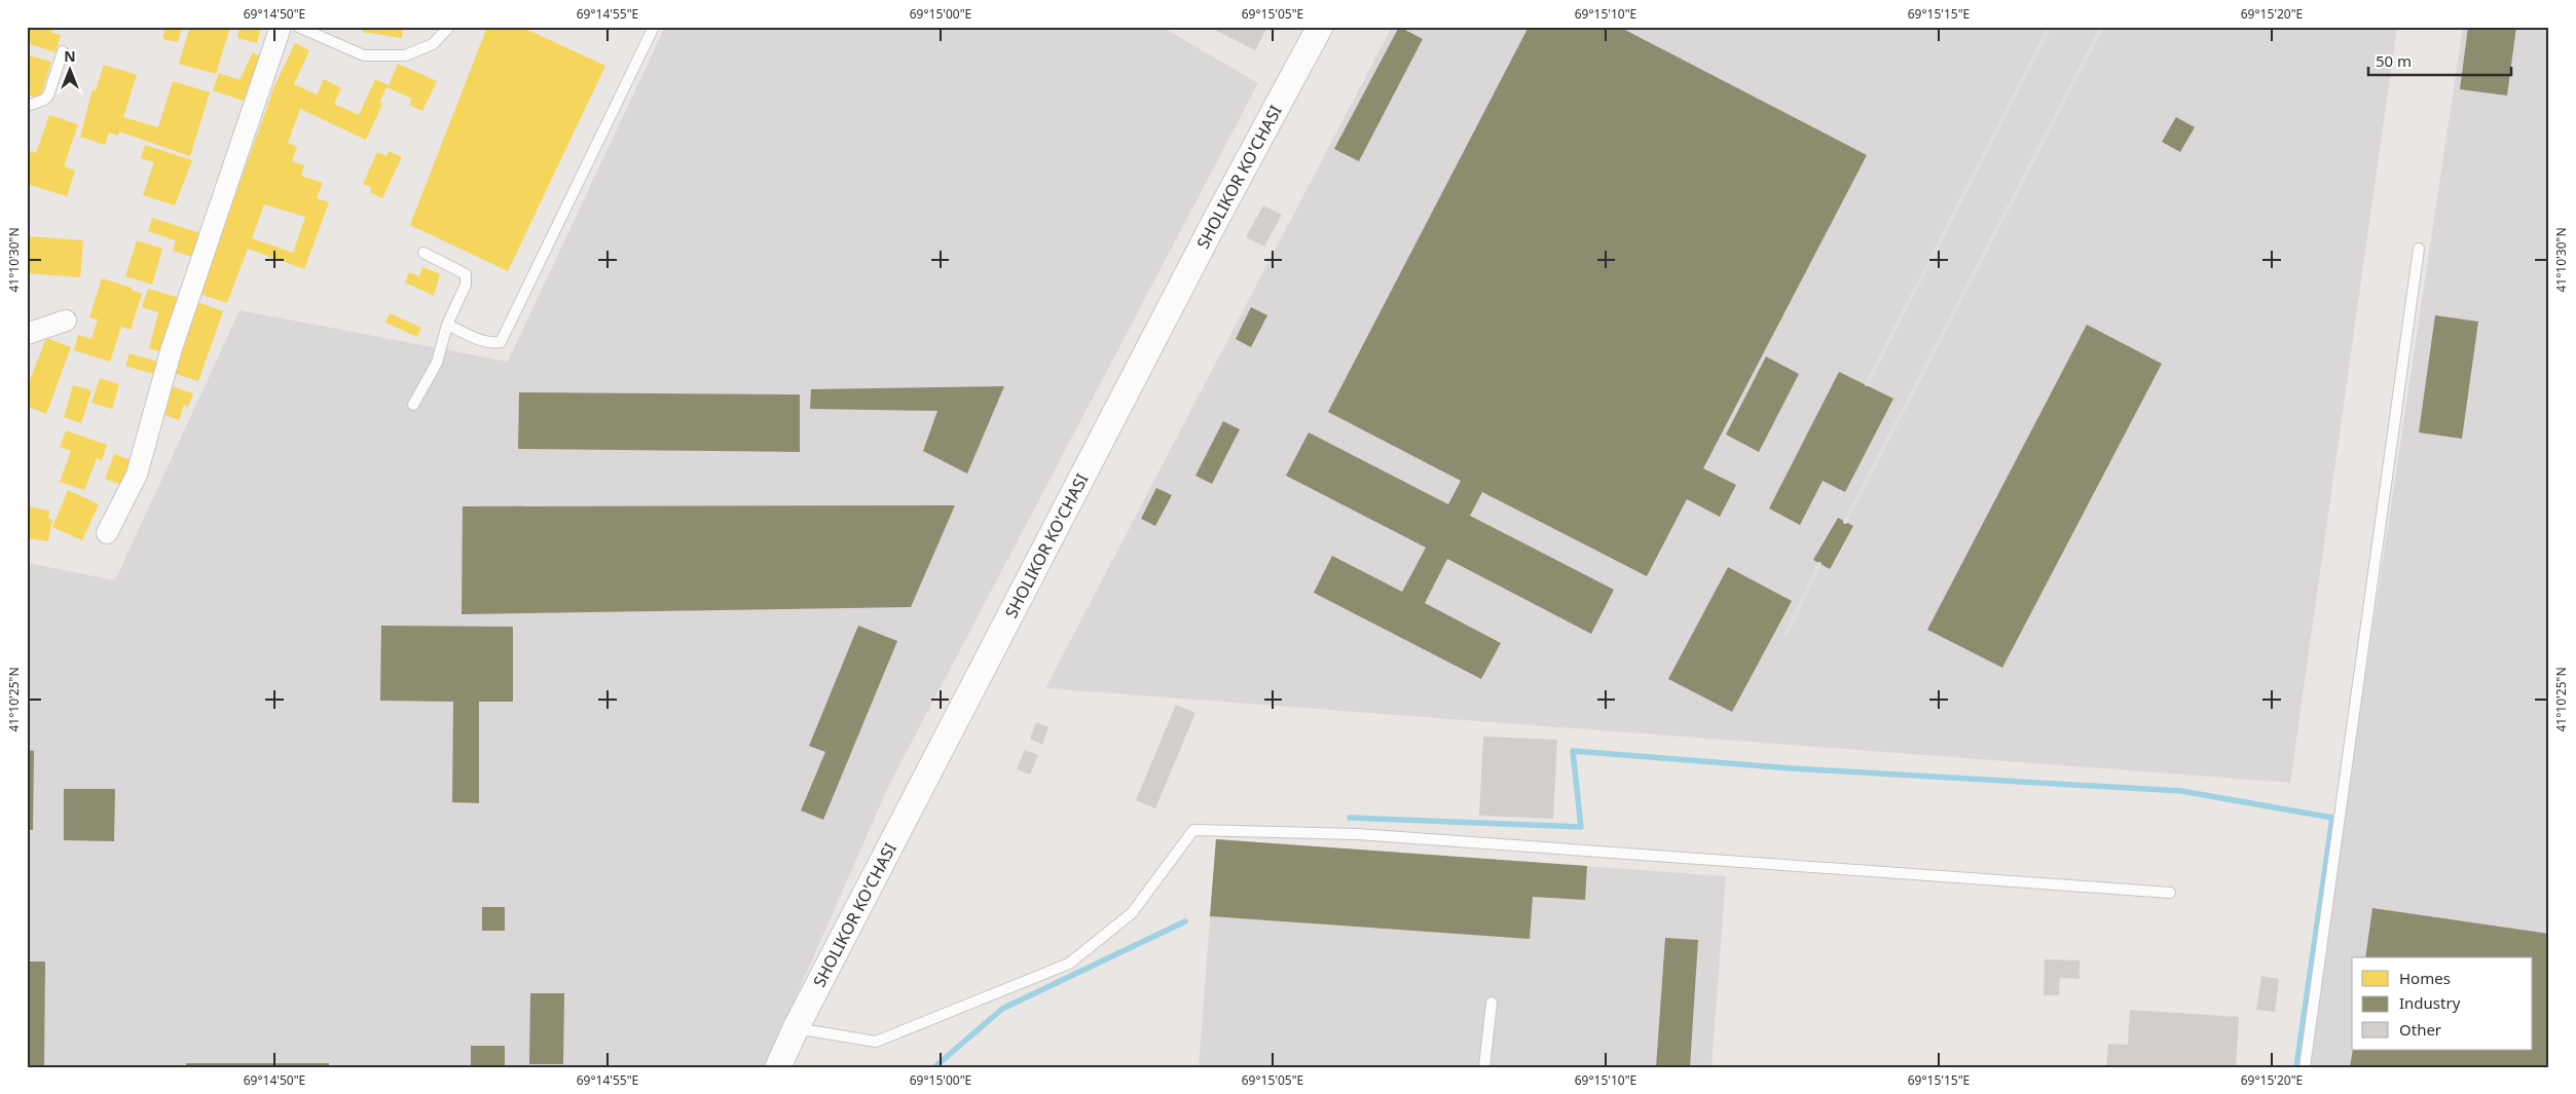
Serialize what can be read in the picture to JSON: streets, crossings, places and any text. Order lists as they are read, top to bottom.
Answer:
{
  "streets": {
    "street": ["SHOLIKOR KO'CHASI"]
  },
  "legend": ["Homes", "Industry", "Other"],
  "scale_bar": "50 m",
  "north": "top",
  "coordinates": [
    "69°14'50\"E",
    "69°14'55\"E",
    "69°15'00\"E",
    "69°15'05\"E",
    "69°15'10\"E",
    "69°15'15\"E",
    "69°15'20\"E",
    "41°10'30\"N",
    "41°10'25\"N"
  ]
}
